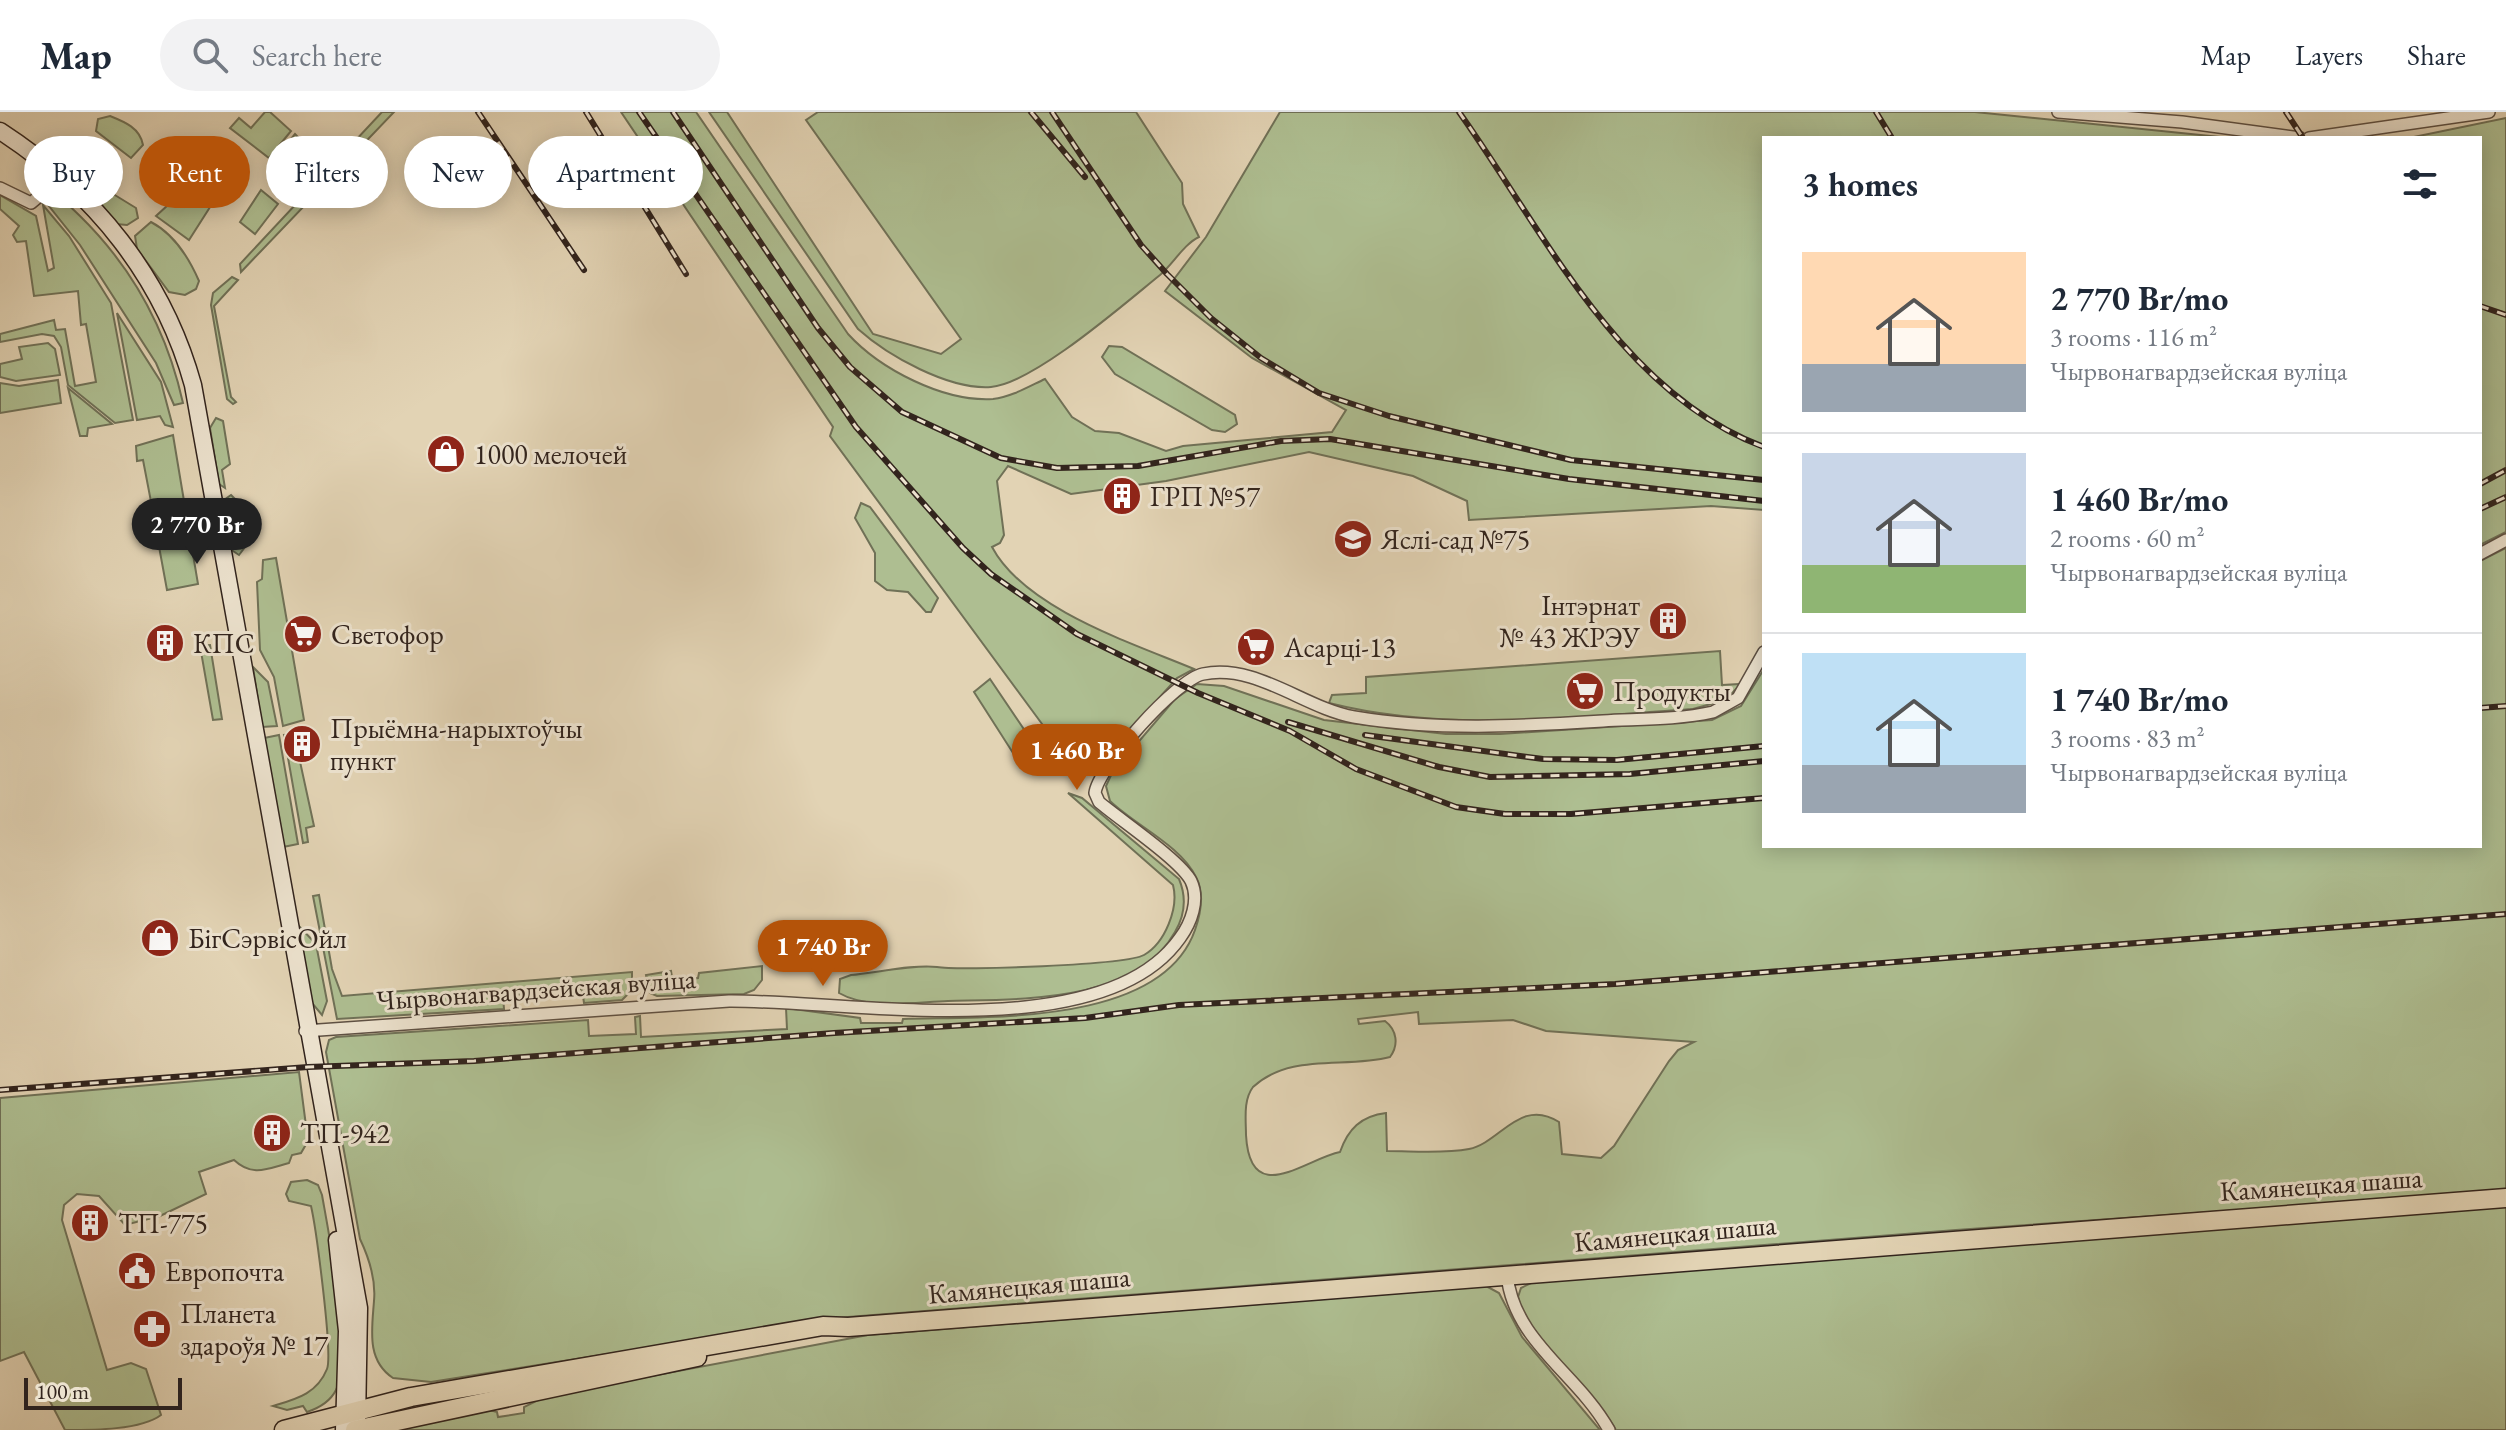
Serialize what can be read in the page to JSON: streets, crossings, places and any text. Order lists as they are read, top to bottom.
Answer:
{
  "streets": {
    "main road": ["Камянецкая шаша"],
    "street": ["Чырвонагвардзейская вуліца"]
  },
  "places": {
    "shop": ["1000 мелочей", "БігСэрвісОйл"],
    "building": [
      "ГРП №57",
      "Інтэрнат № 43 ЖРЭУ",
      "КПС",
      "Прыёмна-нарыхтоўчы пункт",
      "ТП-942",
      "ТП-775"
    ],
    "school or university": ["Яслі-сад №75"],
    "supermarket": ["Светофор", "Асарці-13", "Продукты"],
    "public building": ["Европочта"],
    "pharmacy": ["Планета здароўя № 17"]
  },
  "scale_bar": "100 m",
  "page": {
    "header": "Map",
    "search": "Search here",
    "nav": ["Map", "Layers", "Share"],
    "chip": [
      "Buy",
      "Rent",
      "Filters",
      "New",
      "Apartment"
    ],
    "heading": "3 homes",
    "list": [
      {
        "name": "2 770 Br/mo",
        "note": "3 rooms · 116 m² · Чырвонагвардзейская вуліца"
      },
      {
        "name": "1 460 Br/mo",
        "note": "2 rooms · 60 m² · Чырвонагвардзейская вуліца"
      },
      {
        "name": "1 740 Br/mo",
        "note": "3 rooms · 83 m² · Чырвонагвардзейская вуліца"
      }
    ],
    "price": ["2 770 Br", "1 460 Br", "1 740 Br"],
    "scale": "100 m"
  }
}
